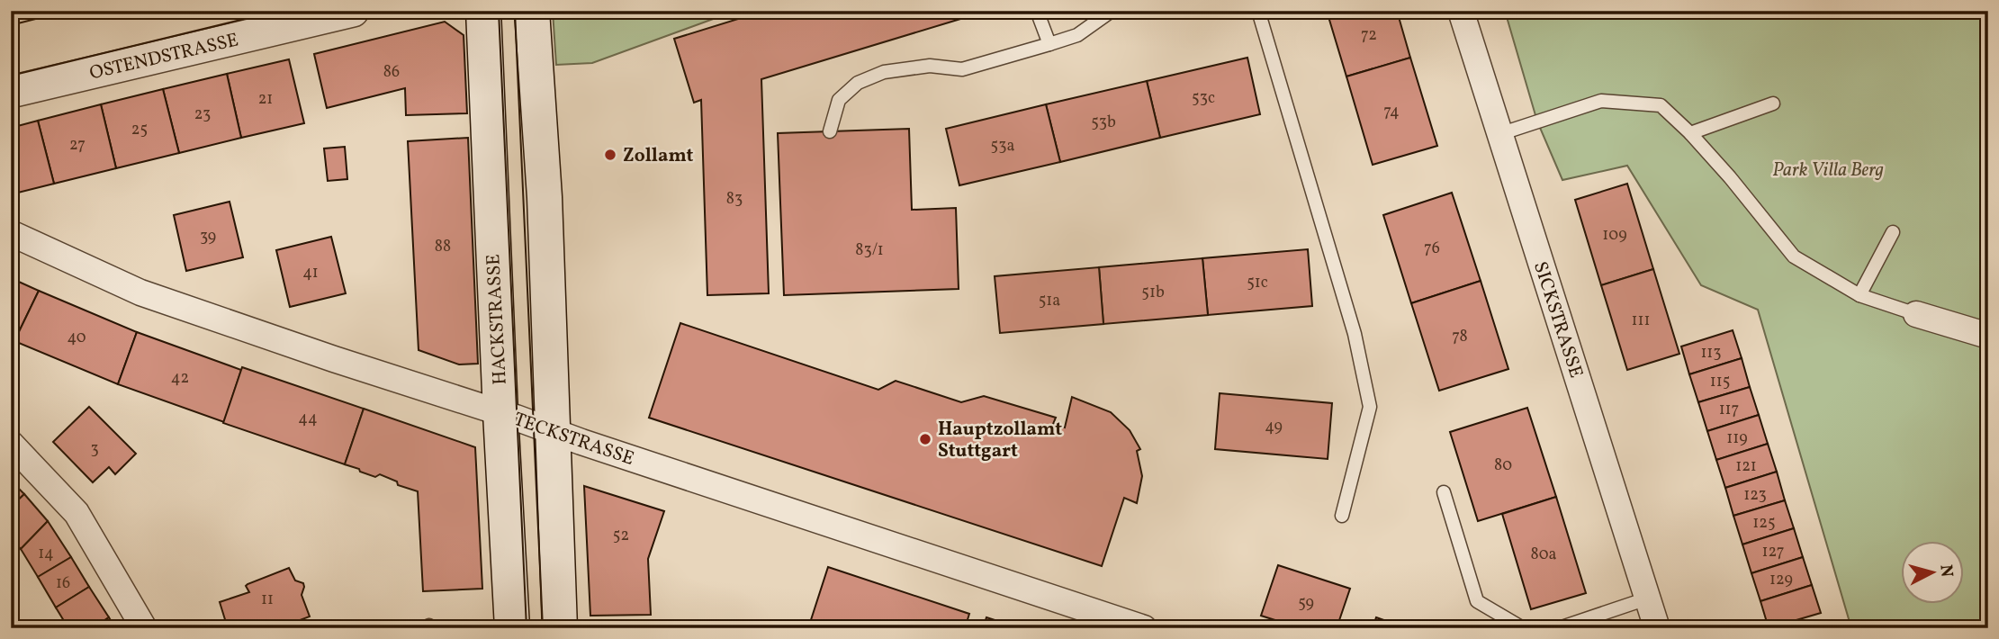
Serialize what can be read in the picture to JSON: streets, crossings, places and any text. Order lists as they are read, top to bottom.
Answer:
{
  "streets": {
    "main road": ["HACKSTRASSE"],
    "street": ["OSTENDSTRASSE", "SICKSTRASSE", "TECKSTRASSE"]
  },
  "crossings": [
    ["HACKSTRASSE", "TECKSTRASSE"]
  ],
  "parks": ["Park Villa Berg"],
  "places": ["Zollamt", "Hauptzollamt Stuttgart"],
  "house_numbers": [
    "72",
    "86",
    "53c",
    "21",
    "74",
    "23",
    "53b",
    "25",
    "27",
    "53a",
    "83",
    "109",
    "39",
    "88",
    "76",
    "83/1",
    "41",
    "51c",
    "51b",
    "51a",
    "111",
    "78",
    "40",
    "113",
    "42",
    "115",
    "117",
    "44",
    "49",
    "119",
    "3",
    "80",
    "121",
    "123",
    "125",
    "52",
    "127",
    "14",
    "80a",
    "129",
    "16",
    "11",
    "59"
  ],
  "north": "right"
}
